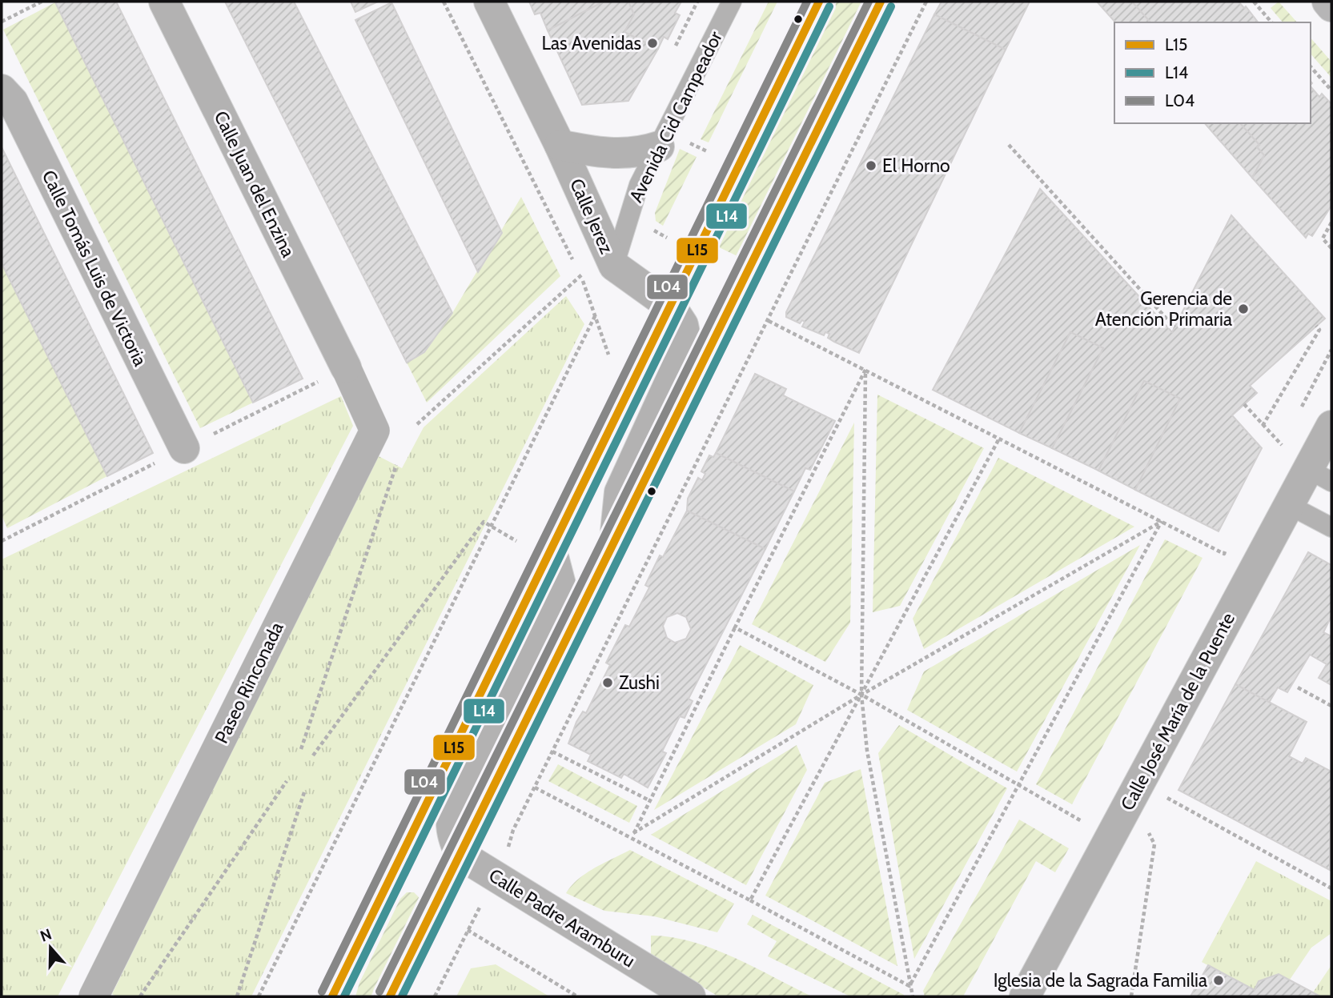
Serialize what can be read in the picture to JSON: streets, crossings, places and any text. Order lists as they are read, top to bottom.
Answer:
{
  "streets": {
    "street": [
      "Calle Juan del Enzina",
      "Calle Jerez",
      "Calle Tomás Luis de Victoria",
      "Paseo Rinconada",
      "Calle José María de la Puente",
      "Calle Padre Aramburu"
    ],
    "lane": ["Avenida Cid Campeador"]
  },
  "crossings": [
    ["Avenida Cid Campeador", "Calle Jerez"],
    ["Calle Juan del Enzina", "Paseo Rinconada"]
  ],
  "places": [
    "Las Avenidas",
    "El Horno",
    "Gerencia de Atención Primaria",
    "Zushi",
    "Iglesia de la Sagrada Familia"
  ],
  "lines": ["transit line L15", "transit line L04", "transit line L14"],
  "legend": ["L15", "L14", "L04"],
  "north": "top"
}
